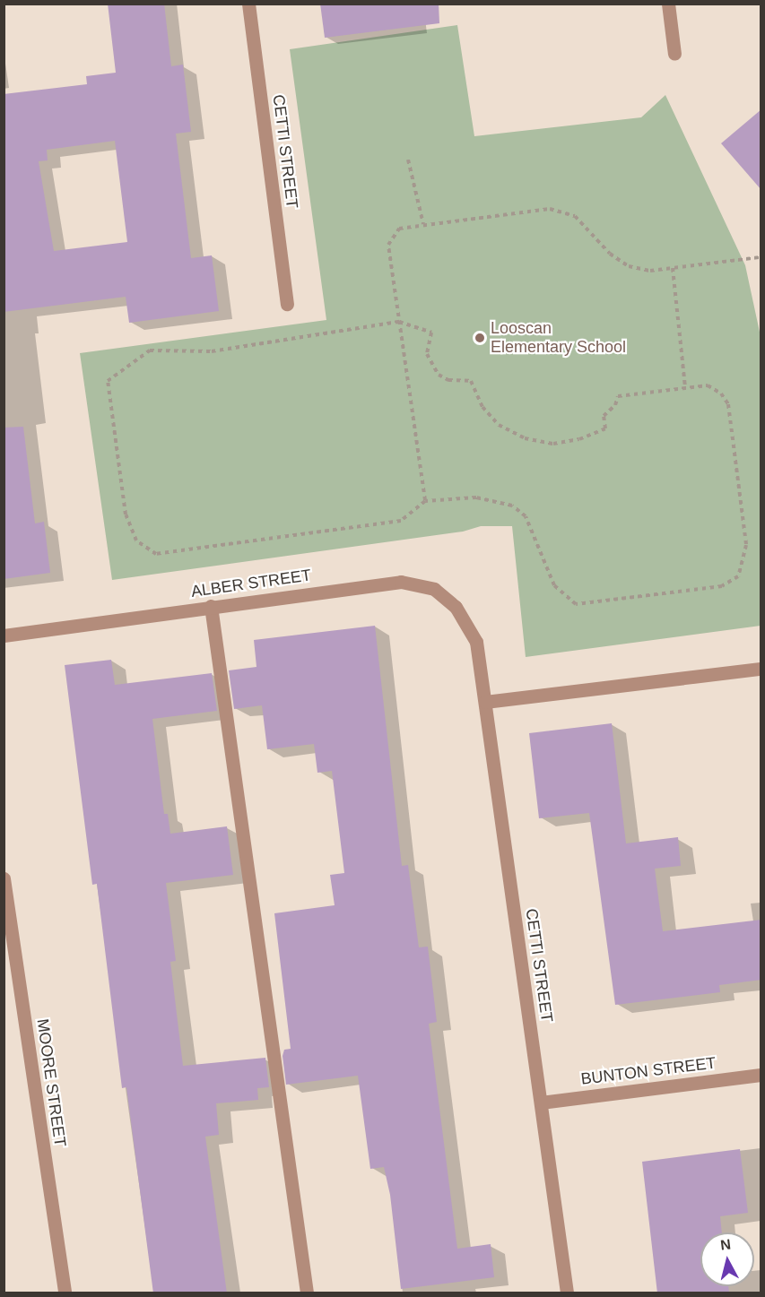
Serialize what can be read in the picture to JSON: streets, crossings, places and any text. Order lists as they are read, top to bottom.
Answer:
{
  "streets": {
    "street": [
      "CETTI STREET",
      "ALBER STREET",
      "BUNTON STREET",
      "MOORE STREET"
    ]
  },
  "crossings": [
    ["CETTI STREET", "ALBER STREET"],
    ["CETTI STREET", "BUNTON STREET"]
  ],
  "places": ["Looscan Elementary School"],
  "north": "top"
}
